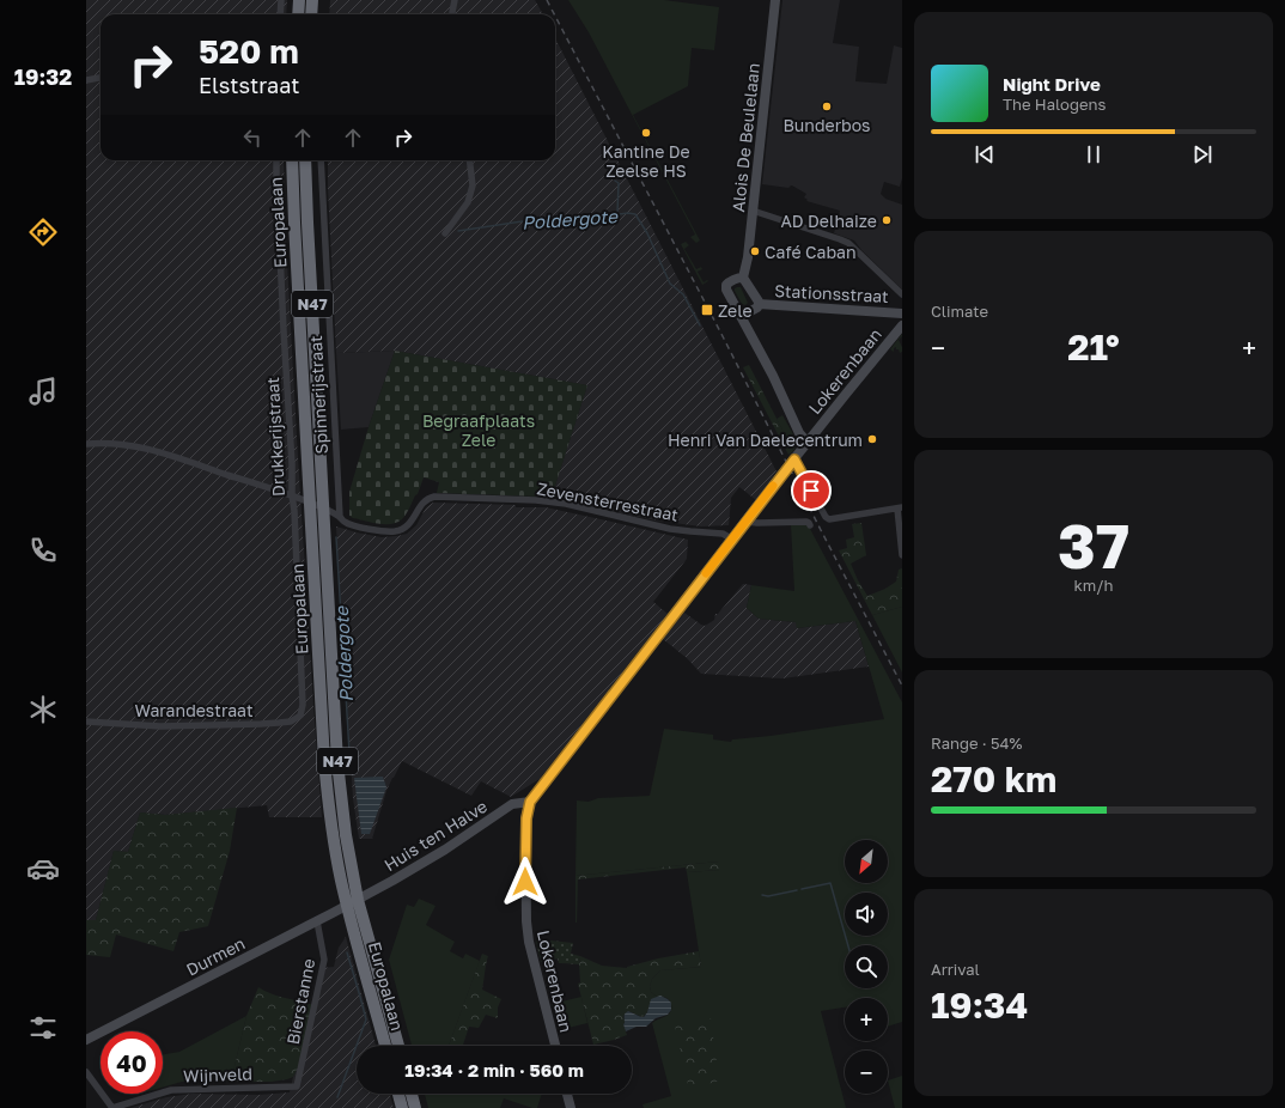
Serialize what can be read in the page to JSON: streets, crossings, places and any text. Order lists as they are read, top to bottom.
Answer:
{
  "streets": {
    "highway": ["Europalaan", "N47"],
    "street": [
      "Alois De Beulelaan",
      "Stationsstraat",
      "Lokerenbaan",
      "Spinnerijstraat",
      "Drukkerijstraat",
      "Zevensterrestraat",
      "Warandestraat",
      "Huis ten Halve",
      "Durmen",
      "Bierstanne",
      "Wijnveld"
    ]
  },
  "crossings": [
    ["Europalaan", "Zevensterrestraat"],
    ["Europalaan", "Huis ten Halve"],
    ["Europalaan", "Durmen"],
    ["Lokerenbaan", "Zevensterrestraat"],
    ["Lokerenbaan", "Huis ten Halve"],
    ["Spinnerijstraat", "Zevensterrestraat"],
    ["Drukkerijstraat", "Zevensterrestraat"],
    ["Drukkerijstraat", "Warandestraat"],
    ["Huis ten Halve", "Durmen"],
    ["Durmen", "Bierstanne"],
    ["Bierstanne", "Wijnveld"]
  ],
  "water": ["Poldergote"],
  "parks": ["Begraafplaats Zele"],
  "places": {
    "other": [
      "Bunderbos",
      "Kantine De Zeelse HS",
      "AD Delhaize",
      "Café Caban",
      "Henri Van Daelecentrum"
    ],
    "transit": ["Zele"]
  },
  "north": "bottom left",
  "page": {
    "tabs": "19:32",
    "turn": ["520 m", "Elststraat"],
    "song": ["Night Drive", "The Halogens"],
    "tile": [
      "Climate",
      ["37", "km/h"],
      ["Range · 54%", "270 km"],
      ["Arrival", "19:34"]
    ],
    "heat": ["−", "21°", "+"],
    "map_buttons": ["+", "−"],
    "limit": "40",
    "trip": "19:34 · 2 min · 560 m"
  }
}
